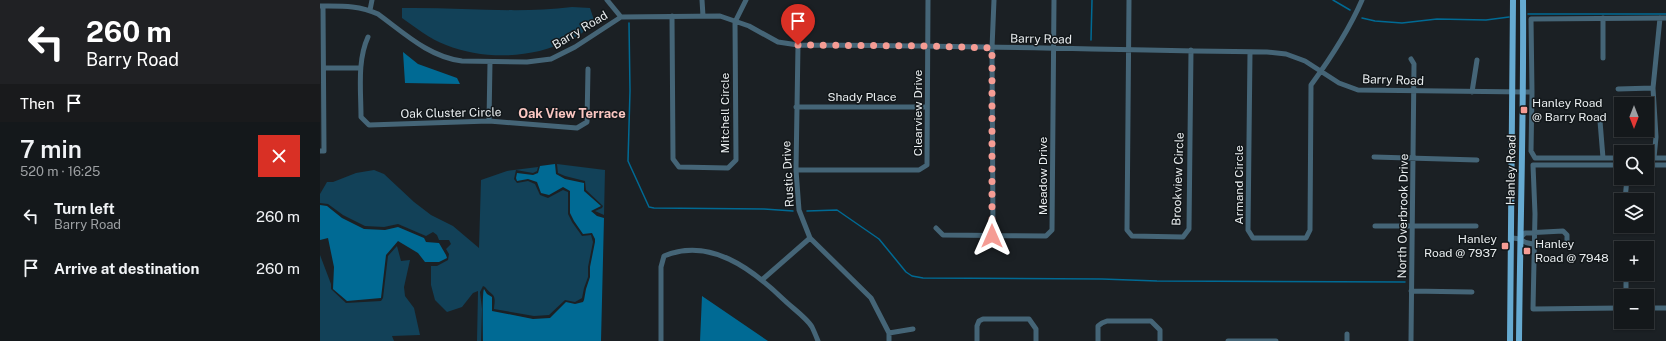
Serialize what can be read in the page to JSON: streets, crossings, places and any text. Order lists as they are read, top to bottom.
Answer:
{
  "streets": {
    "main road": ["Hanley Road"],
    "street": [
      "Barry Road",
      "Shady Place",
      "Oak Cluster Circle",
      "Mitchell Circle",
      "Clearview Drive",
      "Rustic Drive",
      "Meadow Drive",
      "Brookview Circle",
      "Armand Circle",
      "North Overbrook Drive"
    ]
  },
  "crossings": [
    ["Barry Road", "Mitchell Circle"],
    ["Barry Road", "Clearview Drive"],
    ["Barry Road", "Hanley Road"],
    ["Barry Road", "Rustic Drive"],
    ["Barry Road", "Meadow Drive"],
    ["Barry Road", "Brookview Circle"],
    ["Barry Road", "Armand Circle"],
    ["Barry Road", "North Overbrook Drive"],
    ["Shady Place", "Clearview Drive"],
    ["Shady Place", "Rustic Drive"],
    ["Clearview Drive", "Rustic Drive"]
  ],
  "districts": ["Oak View Terrace"],
  "places": {
    "transit": ["Hanley Road @ Barry Road", "Hanley Road @ 7937", "Hanley Road @ 7948"]
  },
  "north": "bottom",
  "page": {
    "turn": ["260 m", "Barry Road"],
    "then": "Then",
    "map_buttons": ["+", "−"],
    "heading": ["7 min", "520 m · 16:25"],
    "list": [
      {
        "name": "Turn left",
        "note": "Barry Road",
        "value": "260 m"
      },
      {
        "name": "Arrive at destination",
        "value": "260 m"
      }
    ]
  }
}
